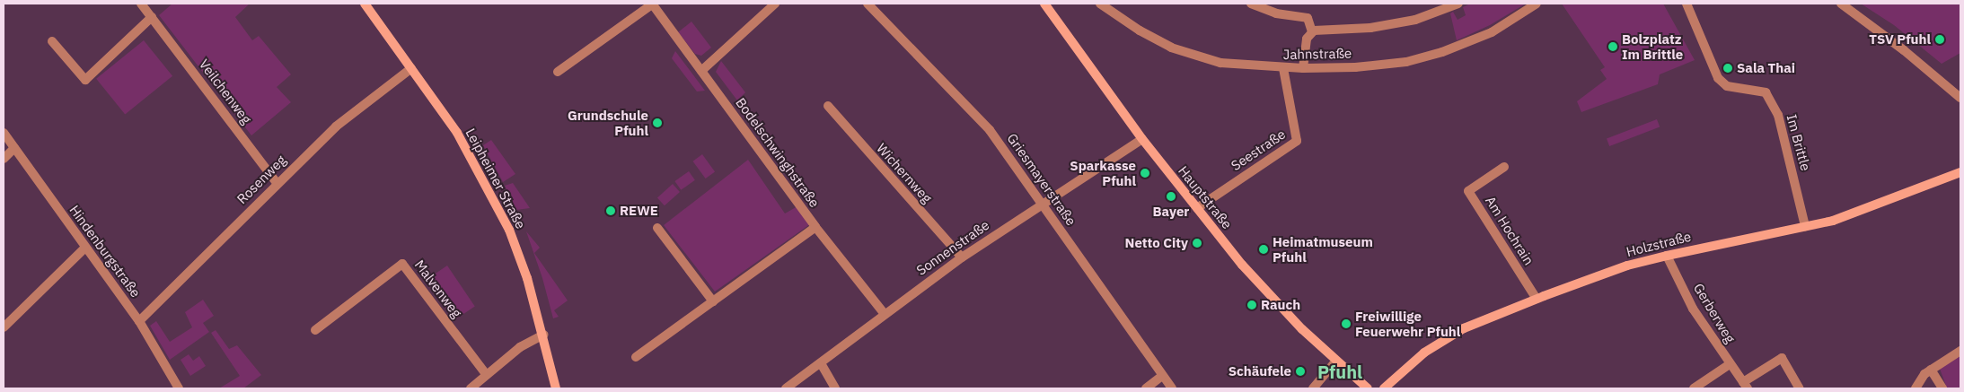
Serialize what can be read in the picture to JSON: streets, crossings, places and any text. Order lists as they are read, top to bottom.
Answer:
{
  "streets": {
    "street": [
      "Jahnstraße",
      "Veilchenweg",
      "Im Brittle",
      "Seestraße",
      "Bodelschwinghstraße",
      "Wichernweg",
      "Leipheimer Straße",
      "Rosenweg",
      "Griesmayerstraße",
      "Hauptstraße",
      "Am Hochrain",
      "Holzstraße",
      "Sonnenstraße",
      "Hindenburgstraße",
      "Malvenweg",
      "Gerberweg"
    ]
  },
  "crossings": [
    ["Jahnstraße", "Seestraße"],
    ["Veilchenweg", "Rosenweg"],
    ["Im Brittle", "Holzstraße"],
    ["Seestraße", "Hauptstraße"],
    ["Bodelschwinghstraße", "Sonnenstraße"],
    ["Wichernweg", "Sonnenstraße"],
    ["Leipheimer Straße", "Rosenweg"],
    ["Rosenweg", "Hindenburgstraße"],
    ["Griesmayerstraße", "Sonnenstraße"],
    ["Hauptstraße", "Sonnenstraße"],
    ["Am Hochrain", "Holzstraße"],
    ["Holzstraße", "Gerberweg"]
  ],
  "districts": ["Pfuhl"],
  "places": [
    "TSV Pfuhl",
    "Bolzplatz Im Brittle",
    "Sala Thai",
    "Grundschule Pfuhl",
    "Sparkasse Pfuhl",
    "Bayer",
    "REWE",
    "Netto City",
    "Heimatmuseum Pfuhl",
    "Rauch",
    "Freiwillige Feuerwehr Pfuhl",
    "Schäufele"
  ]
}
